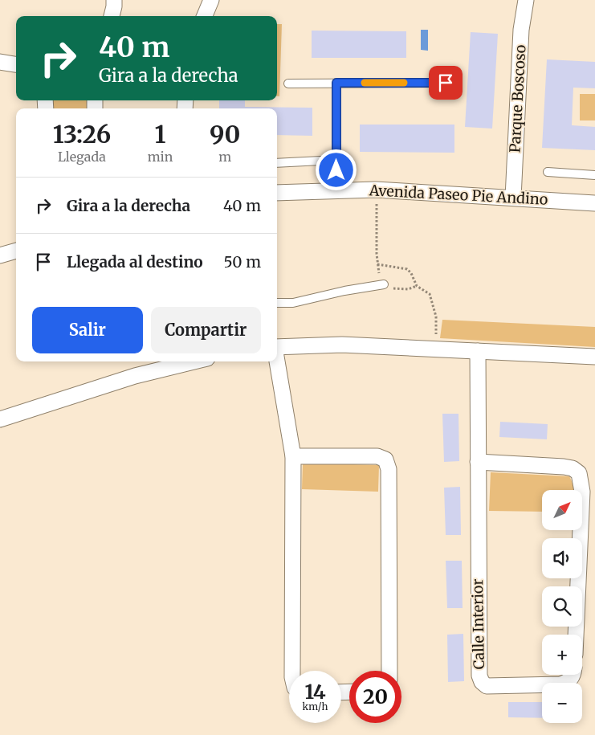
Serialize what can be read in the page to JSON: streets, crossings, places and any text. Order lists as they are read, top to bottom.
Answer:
{
  "streets": {
    "street": ["Parque Boscoso", "Avenida Paseo Pie Andino", "Calle Interior"]
  },
  "crossings": [
    ["Parque Boscoso", "Avenida Paseo Pie Andino"]
  ],
  "north": "top right",
  "page": {
    "turn": ["40 m", "Gira a la derecha"],
    "eta": [
      "13:26",
      "Llegada",
      "1",
      "min",
      "90",
      "m"
    ],
    "list": [
      {
        "name": "Gira a la derecha",
        "value": "40 m"
      },
      {
        "name": "Llegada al destino",
        "value": "50 m"
      }
    ],
    "buttons": ["Salir", "Compartir"],
    "map_buttons": ["+", "−"],
    "speed": "14 km/h",
    "limit": "20"
  }
}
